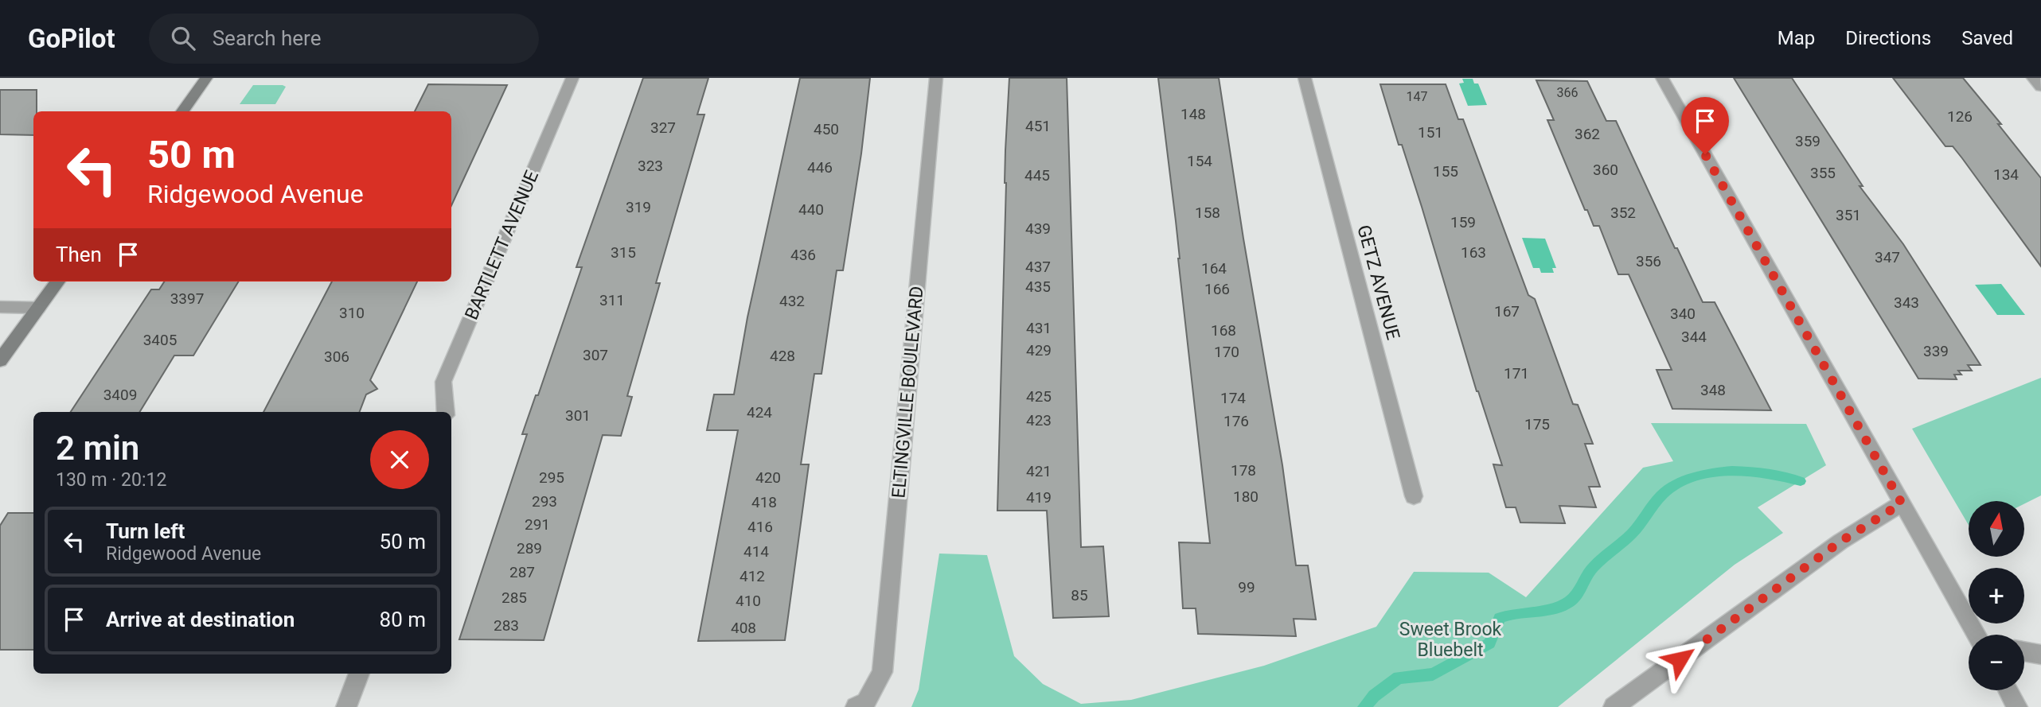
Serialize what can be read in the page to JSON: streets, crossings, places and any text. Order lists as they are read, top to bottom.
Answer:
{
  "streets": {
    "street": ["BARTLETT AVENUE", "GETZ AVENUE", "ELTINGVILLE BOULEVARD"]
  },
  "parks": ["Sweet Brook Bluebelt"],
  "house_numbers": [
    "366",
    "147",
    "148",
    "126",
    "451",
    "327",
    "450",
    "151",
    "362",
    "359",
    "154",
    "323",
    "446",
    "360",
    "155",
    "355",
    "134",
    "445",
    "319",
    "440",
    "158",
    "352",
    "351",
    "159",
    "439",
    "315",
    "163",
    "436",
    "347",
    "356",
    "437",
    "164",
    "435",
    "166",
    "3397",
    "311",
    "432",
    "343",
    "167",
    "310",
    "340",
    "431",
    "168",
    "344",
    "3405",
    "429",
    "339",
    "170",
    "307",
    "428",
    "306",
    "171",
    "348",
    "3409",
    "425",
    "174",
    "424",
    "301",
    "423",
    "176",
    "175",
    "178",
    "421",
    "295",
    "420",
    "180",
    "419",
    "293",
    "418",
    "291",
    "416",
    "289",
    "414",
    "287",
    "412",
    "99",
    "85",
    "285",
    "410",
    "283",
    "408"
  ],
  "north": "top",
  "page": {
    "header": "GoPilot",
    "search": "Search here",
    "nav": ["Map", "Directions", "Saved"],
    "turn": ["50 m", "Ridgewood Avenue"],
    "then": "Then",
    "heading": ["2 min", "130 m · 20:12"],
    "map_buttons": ["+", "−"],
    "list": [
      {
        "name": "Turn left",
        "note": "Ridgewood Avenue",
        "value": "50 m"
      },
      {
        "name": "Arrive at destination",
        "value": "80 m"
      }
    ]
  }
}
